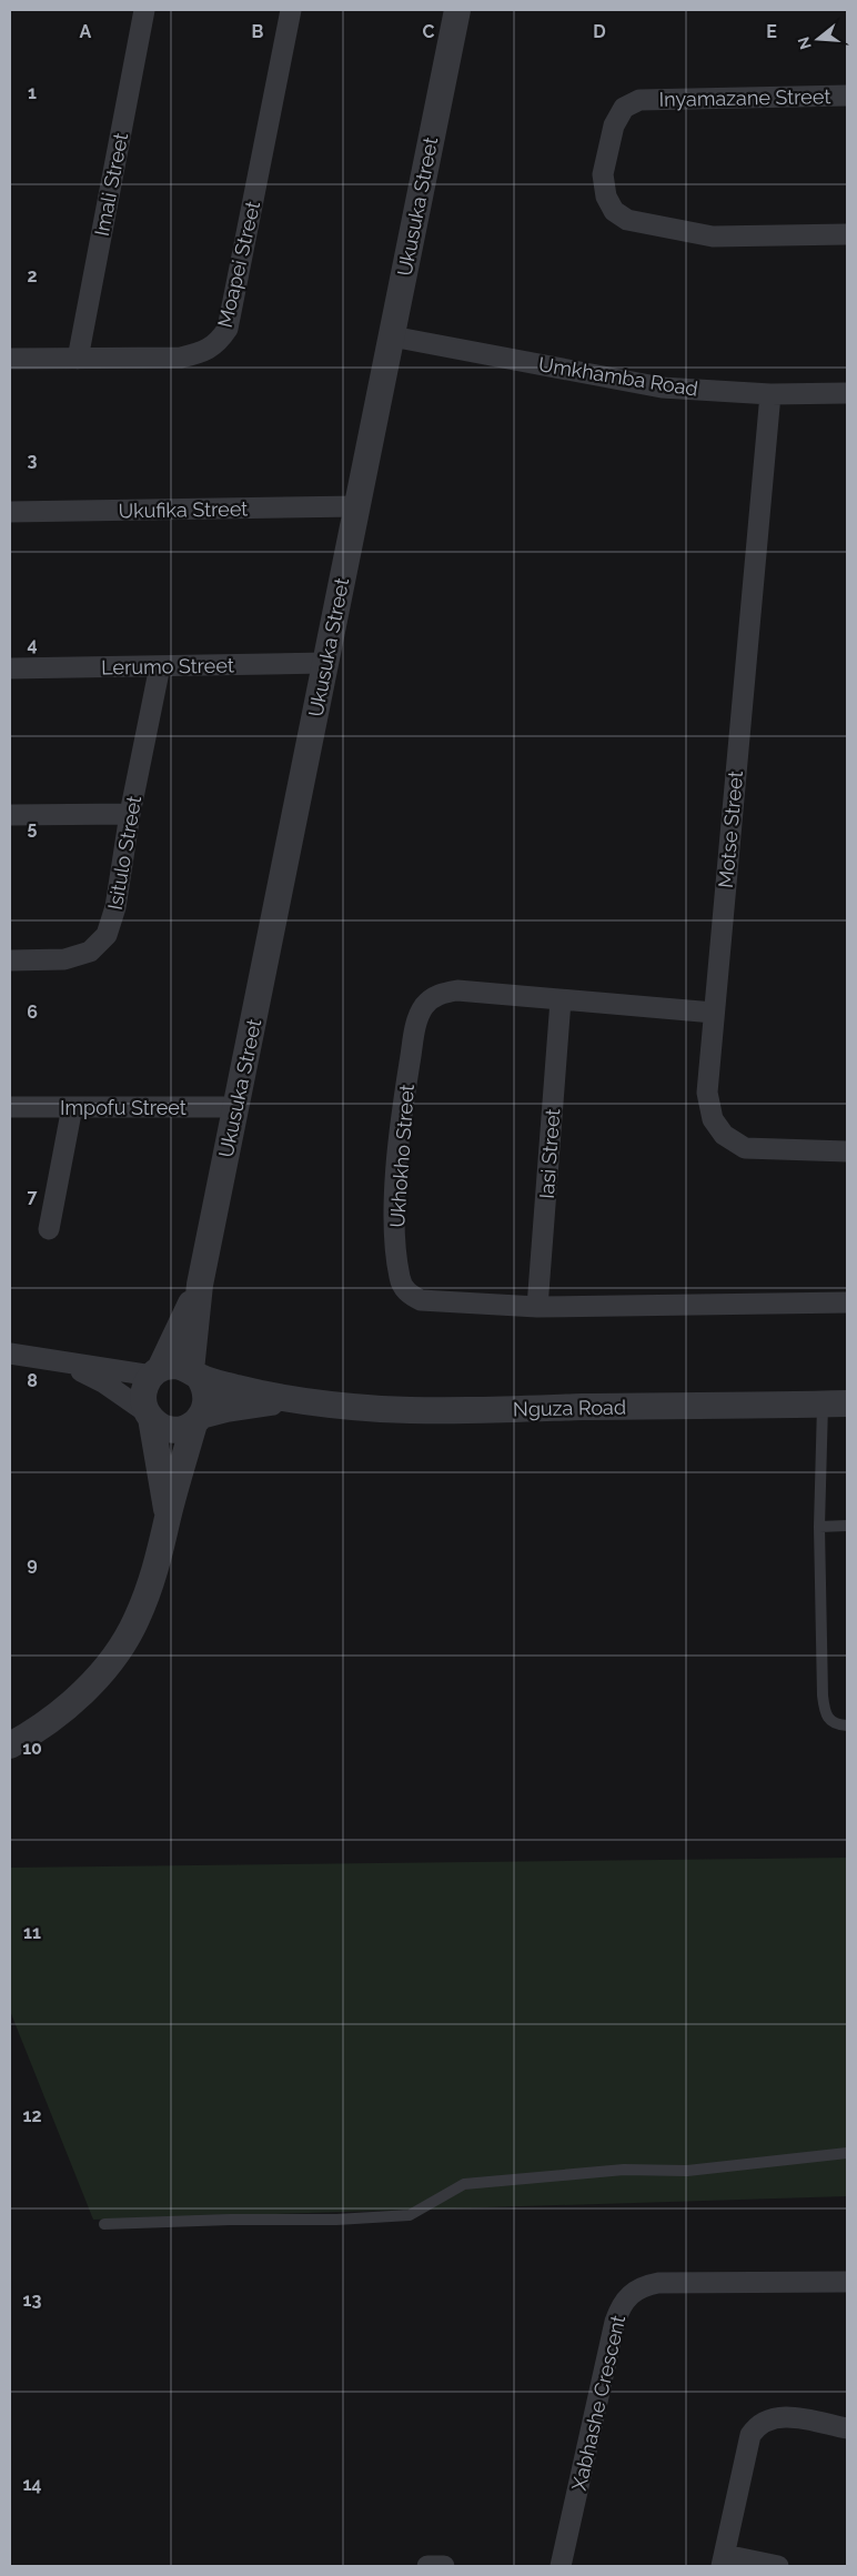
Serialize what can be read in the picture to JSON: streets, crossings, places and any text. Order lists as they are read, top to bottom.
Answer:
{
  "streets": {
    "street": [
      "Inyamazane Street",
      "Imali Street",
      "Ukusuka Street",
      "Moapei Street",
      "Umkhamba Road",
      "Ukufika Street",
      "Lerumo Street",
      "Motse Street",
      "Isitulo Street",
      "Impofu Street",
      "Iasi Street",
      "Ukhokho Street",
      "Nguza Road",
      "Xabhashe Crescent"
    ]
  },
  "crossings": [
    ["Imali Street", "Moapei Street"],
    ["Ukusuka Street", "Umkhamba Road"],
    ["Ukusuka Street", "Ukufika Street"],
    ["Ukusuka Street", "Lerumo Street"],
    ["Ukusuka Street", "Impofu Street"],
    ["Ukusuka Street", "Nguza Road"],
    ["Umkhamba Road", "Motse Street"],
    ["Lerumo Street", "Isitulo Street"],
    ["Motse Street", "Ukhokho Street"],
    ["Iasi Street", "Ukhokho Street"]
  ],
  "north": "left",
  "grid": {
    "columns": [
      "A",
      "B",
      "C",
      "D",
      "E"
    ],
    "rows": [
      "1",
      "2",
      "3",
      "4",
      "5",
      "6",
      "7",
      "8",
      "9",
      "10",
      "11",
      "12",
      "13",
      "14"
    ]
  }
}
